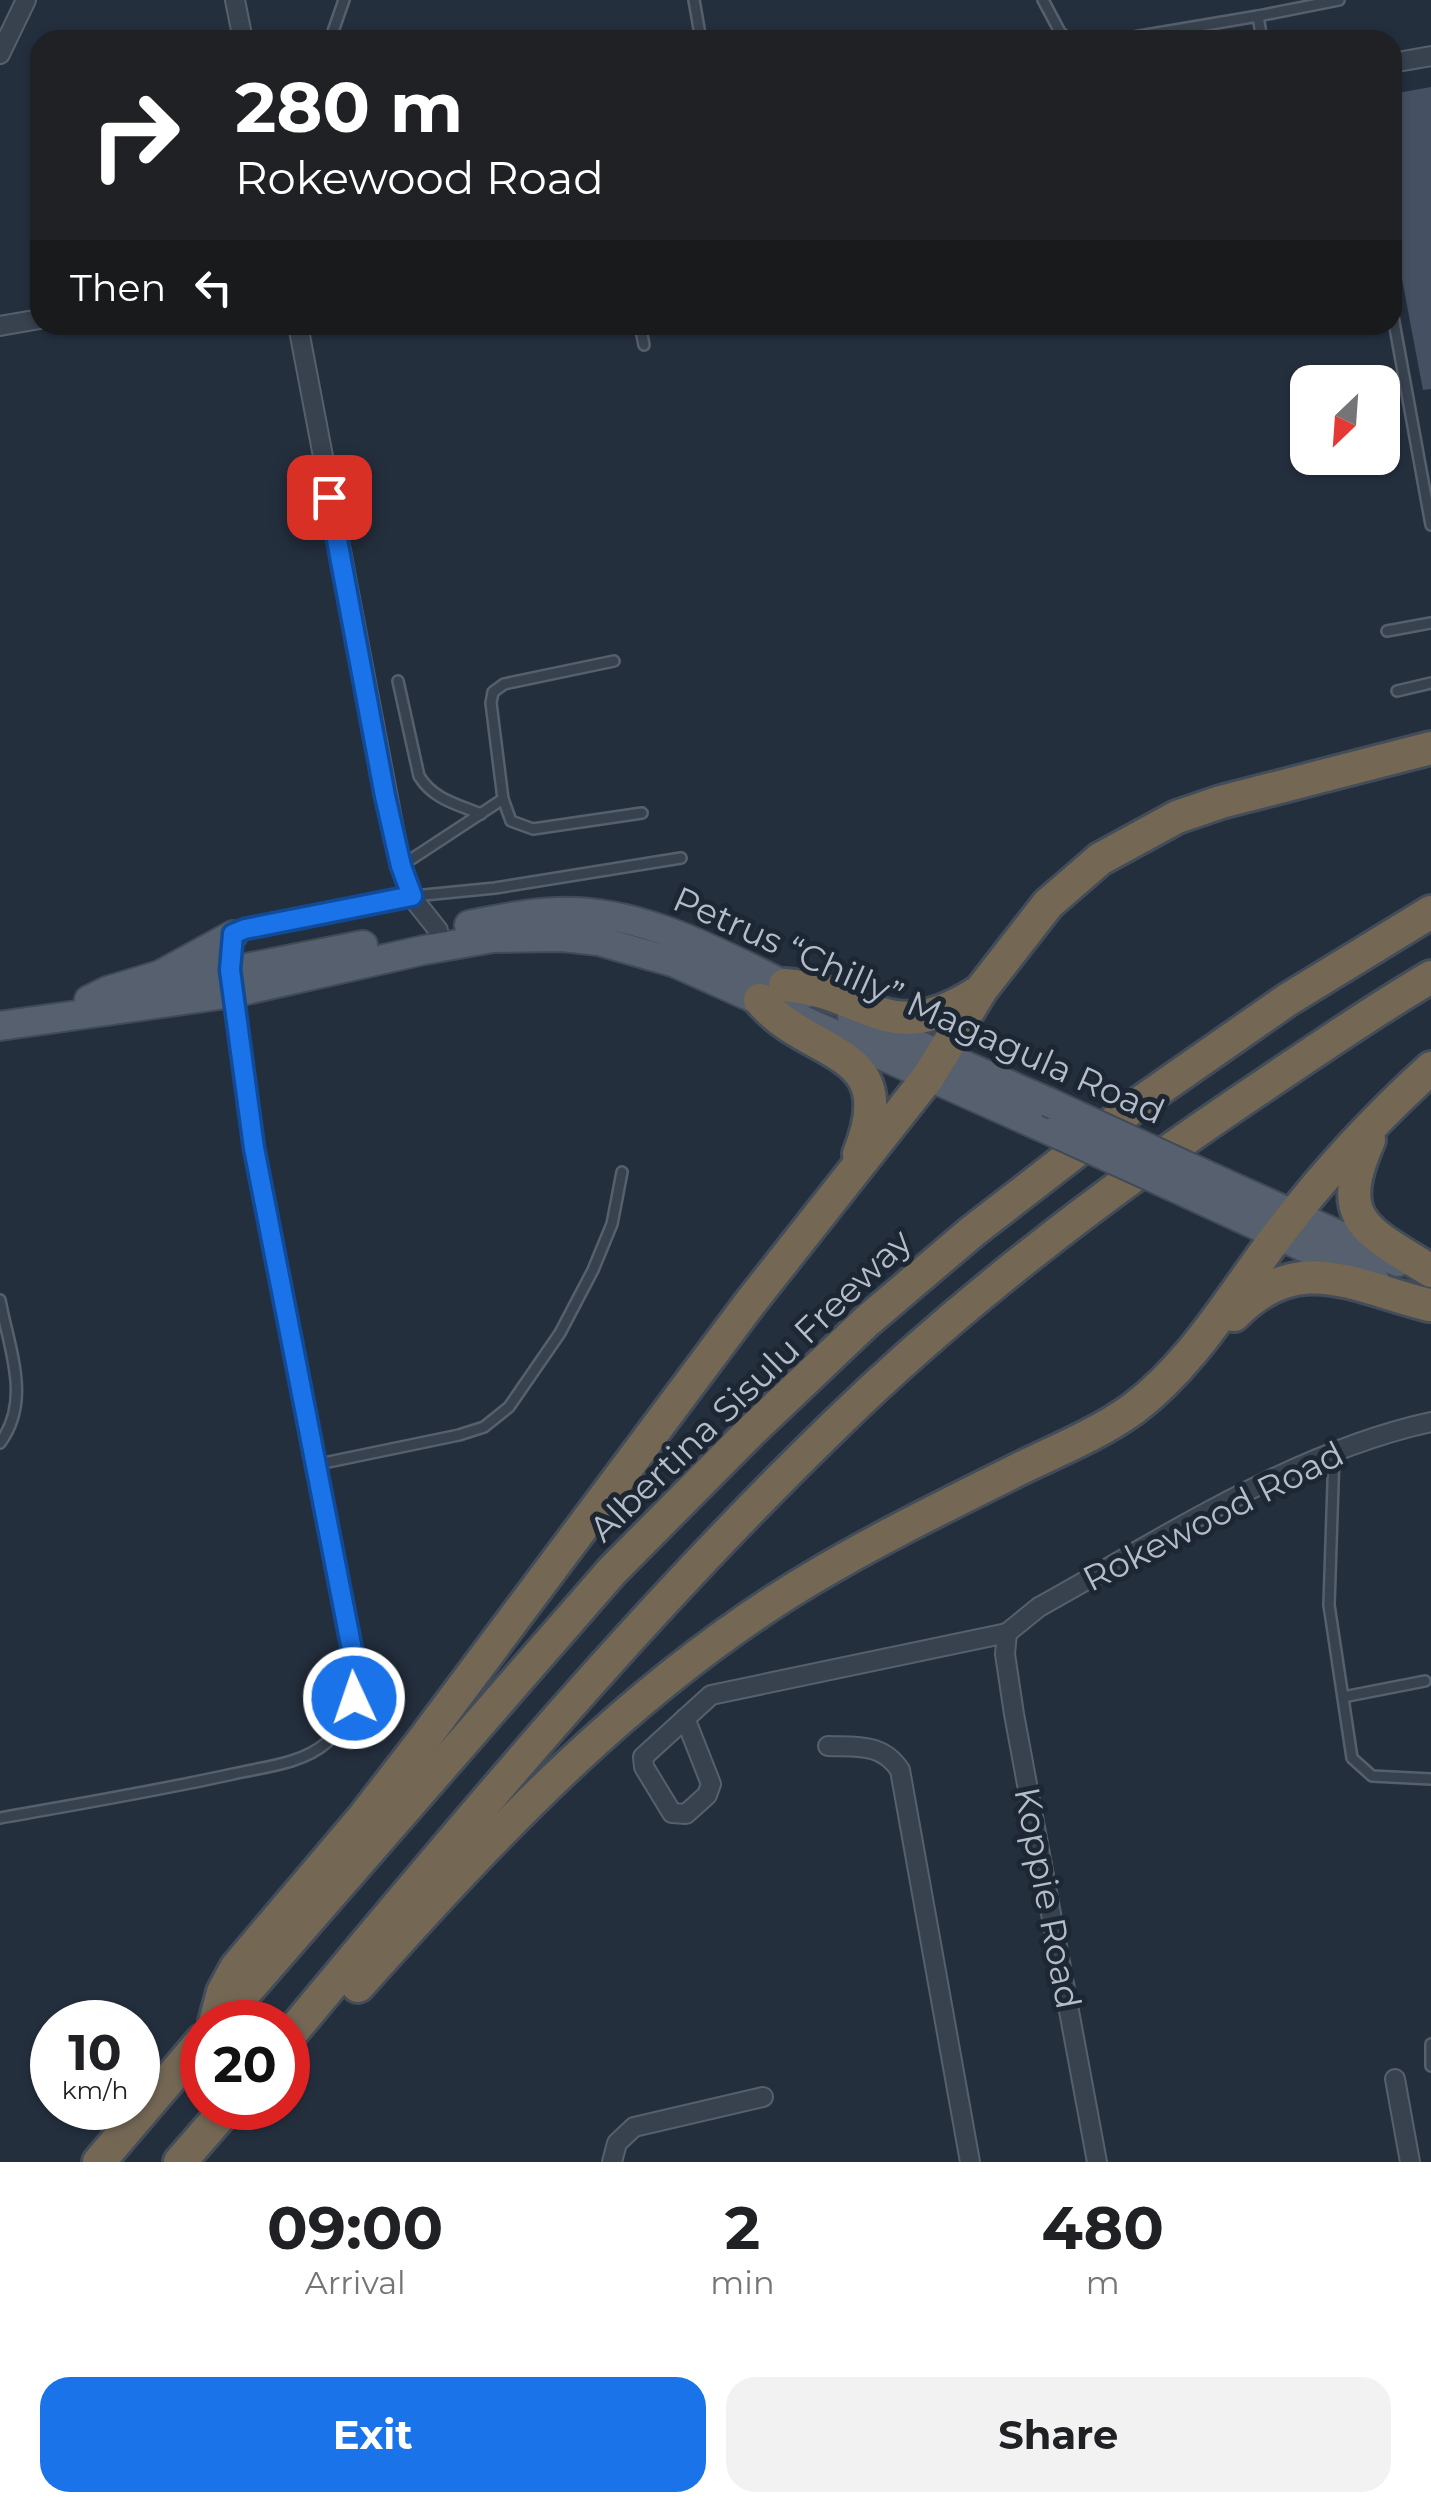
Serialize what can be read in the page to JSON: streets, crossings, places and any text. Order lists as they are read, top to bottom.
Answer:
{
  "streets": {
    "highway": ["Albertina Sisulu Freeway"],
    "main road": ["Petrus “Chilly” Magagula Road"],
    "street": ["Rokewood Road", "Koppie Road"]
  },
  "crossings": [
    ["Rokewood Road", "Koppie Road"]
  ],
  "north": "bottom left",
  "page": {
    "turn": ["280 m", "Rokewood Road"],
    "then": "Then",
    "speed": "10 km/h",
    "limit": "20",
    "eta": [
      "09:00",
      "Arrival",
      "2",
      "min",
      "480",
      "m"
    ],
    "buttons": ["Exit", "Share"]
  }
}
